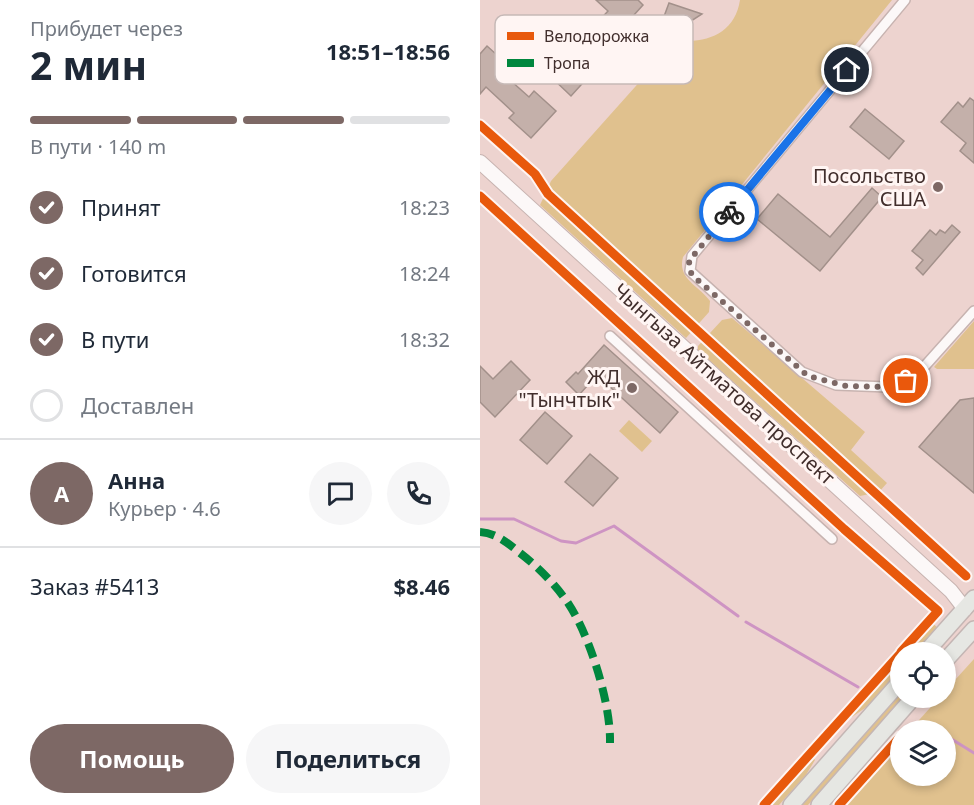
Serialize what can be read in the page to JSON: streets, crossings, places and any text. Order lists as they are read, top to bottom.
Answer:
{
  "streets": {
    "main road": ["Чынгыза Айтматова проспект"]
  },
  "places": ["Посольство США", "ЖД \"Тынчтык\""],
  "legend": ["Велодорожка", "Тропа"],
  "page": {
    "heading": ["2 мин", "Прибудет через", "18:51–18:56"],
    "panel": [
      "Анна",
      "Курьер · 4.6",
      "Заказ #5413",
      "$8.46"
    ],
    "bar": "В пути · 140 m",
    "list": [
      ["Принят", "18:23"],
      ["Готовится", "18:24"],
      ["В пути", "18:32"],
      "Доставлен"
    ],
    "round": "А",
    "buttons": ["Помощь", "Поделиться"]
  }
}
